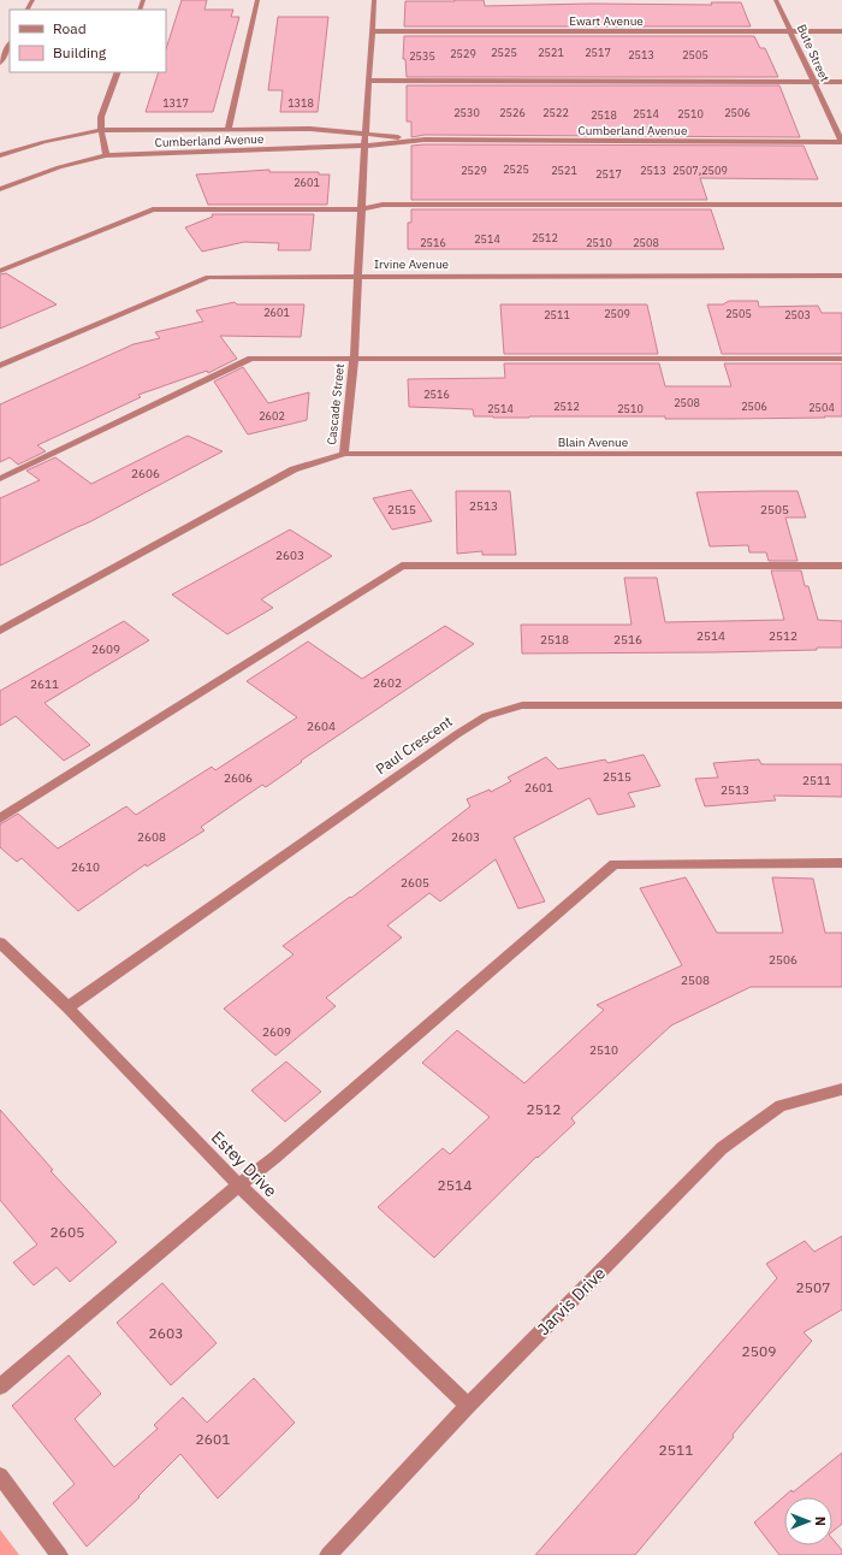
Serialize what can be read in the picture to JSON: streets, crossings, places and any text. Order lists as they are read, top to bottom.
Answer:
{
  "streets": {
    "street": [
      "Ewart Avenue",
      "Bute Street",
      "Cumberland Avenue",
      "Irvine Avenue",
      "Cascade Street",
      "Blain Avenue",
      "Paul Crescent",
      "Estey Drive",
      "Jarvis Drive"
    ]
  },
  "crossings": [
    ["Ewart Avenue", "Bute Street"],
    ["Ewart Avenue", "Cascade Street"],
    ["Bute Street", "Cumberland Avenue"],
    ["Cumberland Avenue", "Cascade Street"],
    ["Irvine Avenue", "Cascade Street"],
    ["Cascade Street", "Blain Avenue"],
    ["Paul Crescent", "Estey Drive"],
    ["Estey Drive", "Jarvis Drive"]
  ],
  "house_numbers": [
    "2525",
    "2521",
    "2517",
    "2529",
    "2513",
    "2505",
    "2535",
    "1317",
    "1318",
    "2530",
    "2526",
    "2522",
    "2506",
    "2514",
    "2510",
    "2518",
    "2525",
    "2529",
    "2521",
    "2513",
    "2507,2509",
    "2517",
    "2601",
    "2512",
    "2514",
    "2516",
    "2510",
    "2508",
    "2601",
    "2509",
    "2505",
    "2511",
    "2503",
    "2516",
    "2508",
    "2512",
    "2506",
    "2504",
    "2514",
    "2510",
    "2602",
    "2606",
    "2513",
    "2515",
    "2505",
    "2603",
    "2514",
    "2512",
    "2518",
    "2516",
    "2609",
    "2602",
    "2611",
    "2604",
    "2515",
    "2606",
    "2511",
    "2601",
    "2513",
    "2608",
    "2603",
    "2610",
    "2605",
    "2506",
    "2508",
    "2609",
    "2510",
    "2512",
    "2514",
    "2605",
    "2507",
    "2603",
    "2509",
    "2601",
    "2511"
  ],
  "legend": ["Road", "Building"],
  "north": "right"
}
